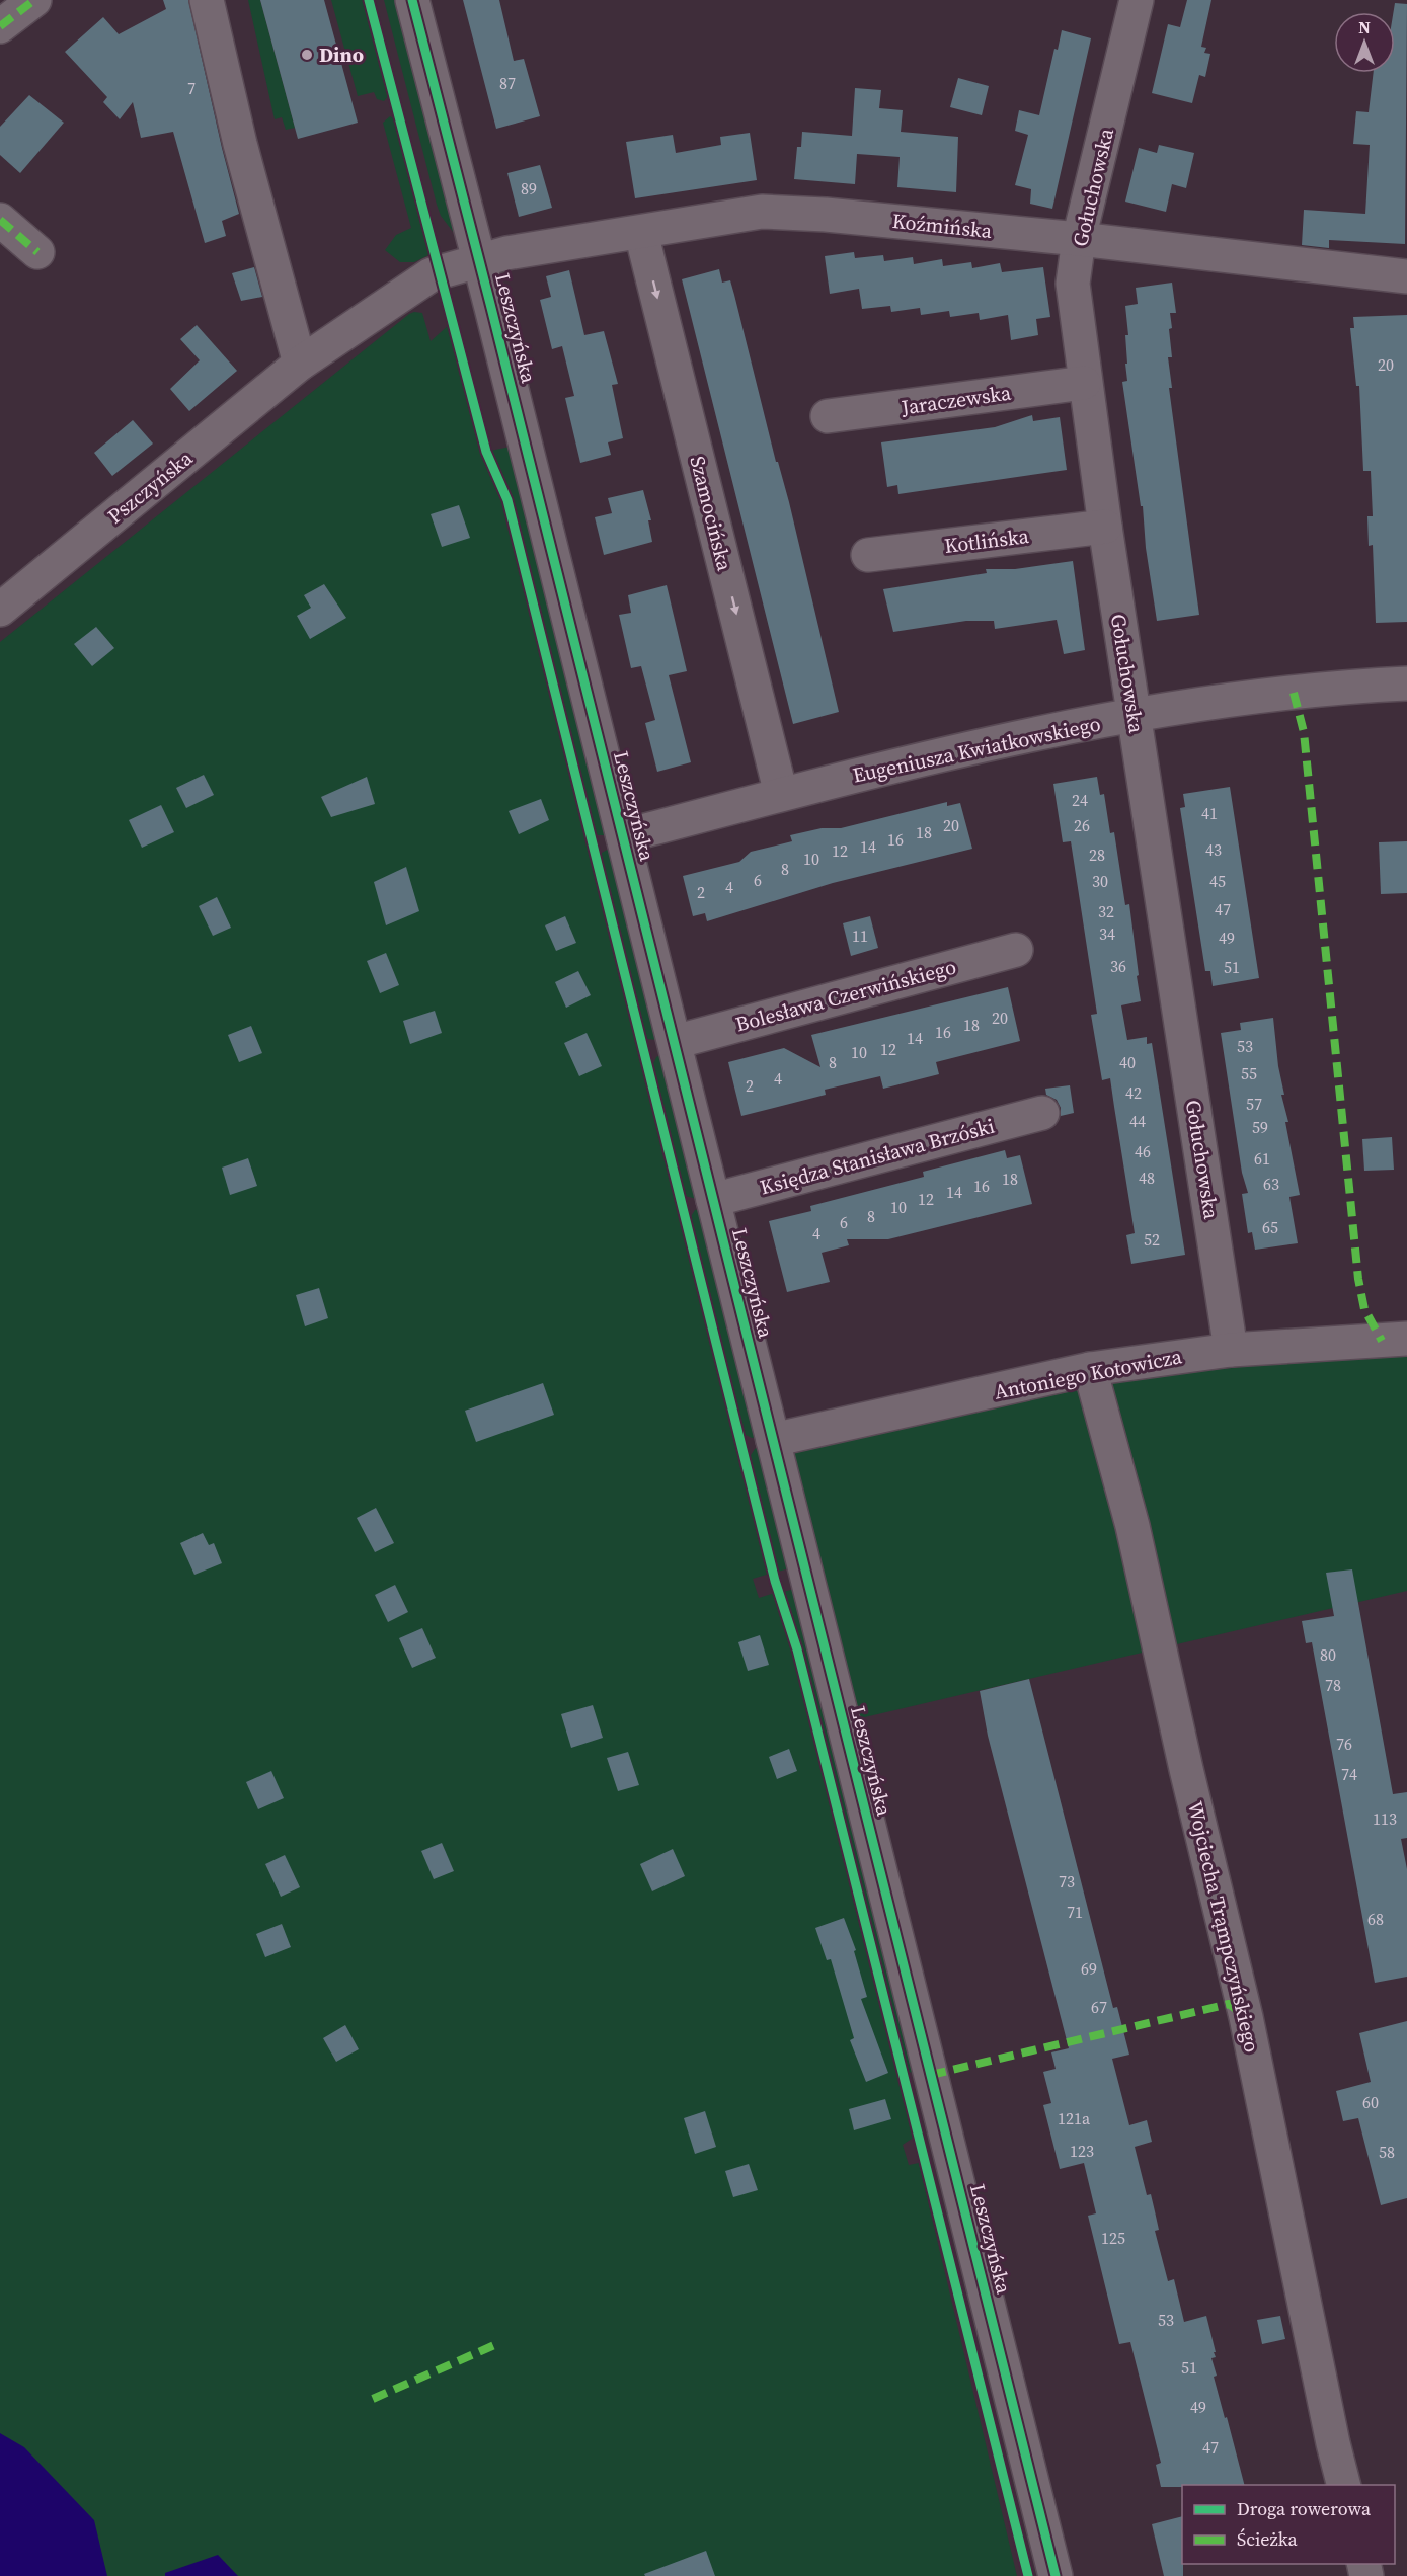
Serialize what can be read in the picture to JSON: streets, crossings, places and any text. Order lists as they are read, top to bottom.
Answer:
{
  "streets": {
    "street": [
      "Gołuchowska",
      "Koźmińska",
      "Leszczyńska",
      "Jaraczewska",
      "Pszczyńska",
      "Szamocińska",
      "Kotlińska",
      "Eugeniusza Kwiatkowskiego",
      "Bolesława Czerwińskiego",
      "Księdza Stanisława Brzóski",
      "Antoniego Kotowicza",
      "Wojciecha Trąmpczyńskiego"
    ]
  },
  "crossings": [
    ["Gołuchowska", "Koźmińska"],
    ["Gołuchowska", "Jaraczewska"],
    ["Gołuchowska", "Kotlińska"],
    ["Gołuchowska", "Eugeniusza Kwiatkowskiego"],
    ["Gołuchowska", "Antoniego Kotowicza"],
    ["Koźmińska", "Leszczyńska"],
    ["Koźmińska", "Pszczyńska"],
    ["Koźmińska", "Szamocińska"],
    ["Leszczyńska", "Pszczyńska"],
    ["Leszczyńska", "Eugeniusza Kwiatkowskiego"],
    ["Leszczyńska", "Bolesława Czerwińskiego"],
    ["Leszczyńska", "Księdza Stanisława Brzóski"],
    ["Leszczyńska", "Antoniego Kotowicza"],
    ["Szamocińska", "Eugeniusza Kwiatkowskiego"],
    ["Antoniego Kotowicza", "Wojciecha Trąmpczyńskiego"]
  ],
  "one_way": ["Szamocińska"],
  "places": ["Dino"],
  "house_numbers": [
    "87",
    "7",
    "89",
    "20",
    "24",
    "41",
    "20",
    "26",
    "18",
    "16",
    "14",
    "43",
    "12",
    "28",
    "10",
    "8",
    "6",
    "30",
    "45",
    "4",
    "2",
    "47",
    "32",
    "34",
    "11",
    "49",
    "36",
    "51",
    "20",
    "18",
    "16",
    "14",
    "53",
    "12",
    "10",
    "8",
    "40",
    "55",
    "4",
    "2",
    "42",
    "57",
    "44",
    "59",
    "46",
    "61",
    "48",
    "18",
    "63",
    "16",
    "14",
    "12",
    "10",
    "8",
    "6",
    "65",
    "4",
    "52",
    "80",
    "78",
    "76",
    "74",
    "113",
    "73",
    "71",
    "68",
    "69",
    "67",
    "60",
    "121a",
    "123",
    "58",
    "125",
    "53",
    "51",
    "49",
    "47"
  ],
  "legend": ["Droga rowerowa", "Ścieżka"],
  "north": "top"
}
